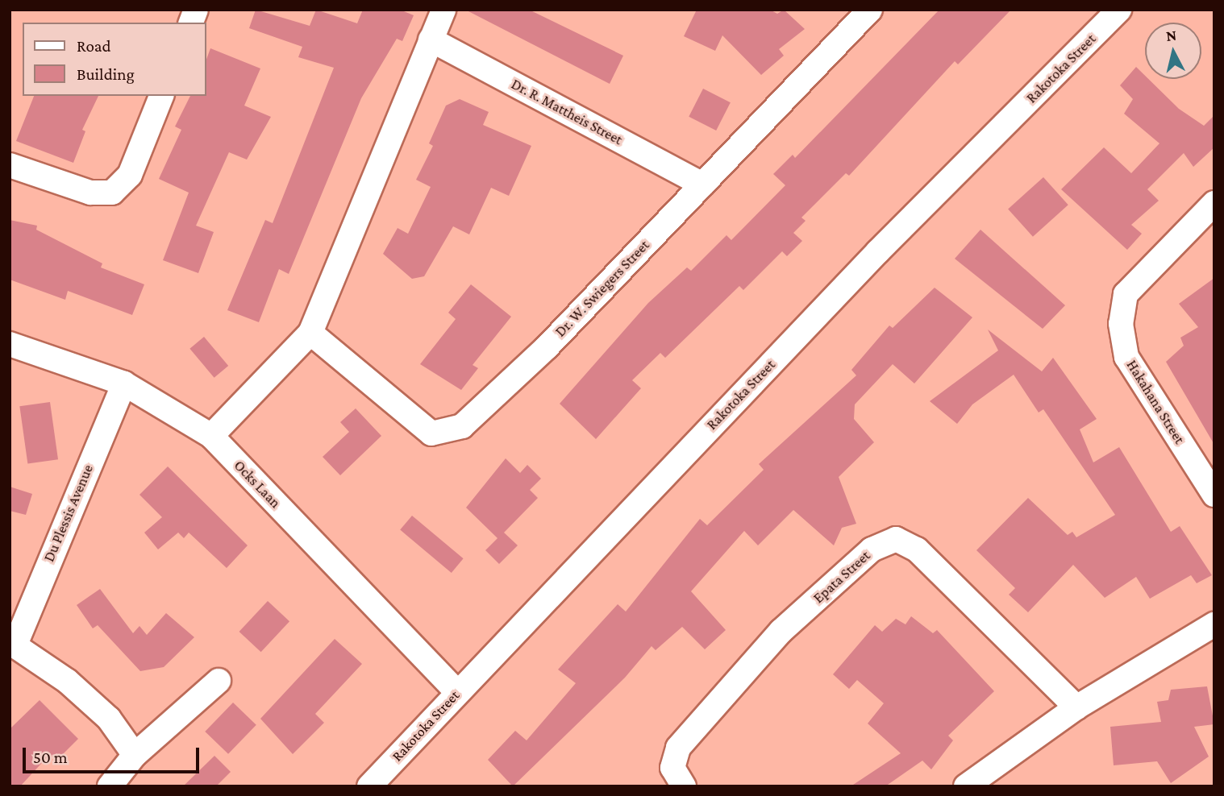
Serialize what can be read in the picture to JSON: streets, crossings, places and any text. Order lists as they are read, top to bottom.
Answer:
{
  "streets": {
    "street": [
      "Rakotoka Street",
      "Dr. R. Mattheis Street",
      "Dr. W. Swiegers Street",
      "Hakahana Street",
      "Ocks Laan",
      "Du Plessis Avenue",
      "Epata Street"
    ]
  },
  "crossings": [
    ["Rakotoka Street", "Ocks Laan"],
    ["Dr. R. Mattheis Street", "Dr. W. Swiegers Street"],
    ["Ocks Laan", "Du Plessis Avenue"]
  ],
  "legend": ["Road", "Building"],
  "scale_bar": "50 m",
  "north": "top"
}
